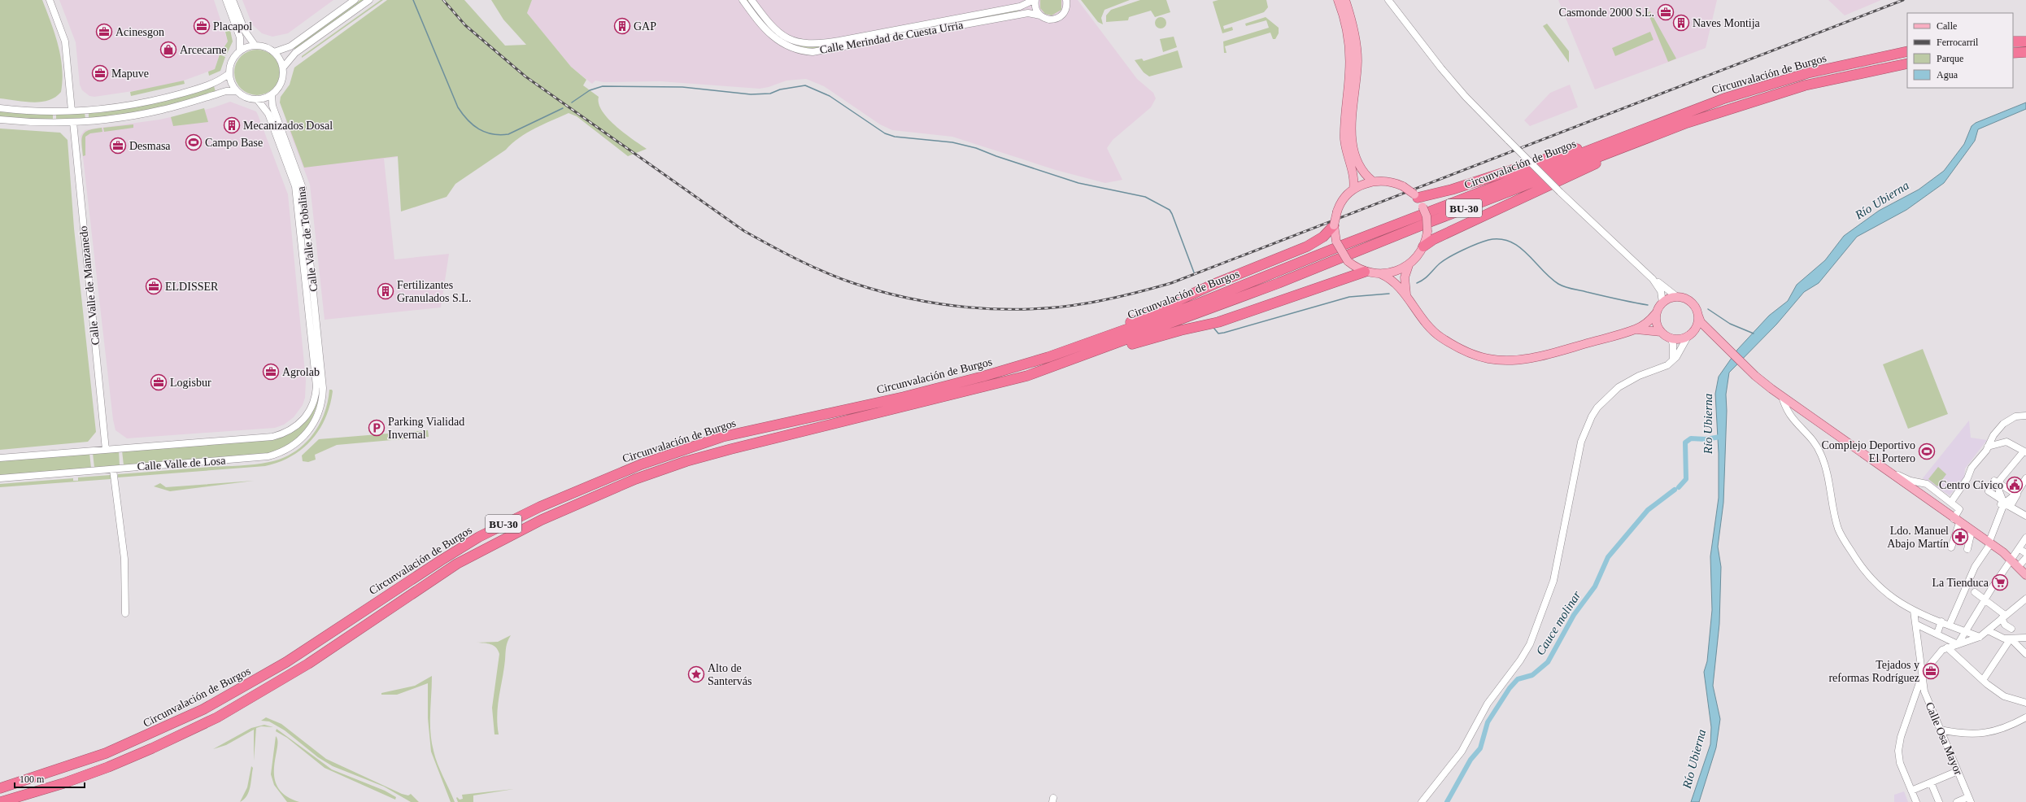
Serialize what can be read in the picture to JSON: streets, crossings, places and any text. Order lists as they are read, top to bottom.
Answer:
{
  "streets": {
    "highway": ["Circunvalación de Burgos", "BU-30"],
    "street": [
      "Calle Merindad de Cuesta Urria",
      "Calle Valle de Tobalina",
      "Calle Valle de Manzanedo",
      "Calle Valle de Losa",
      "Calle Osa Mayor"
    ]
  },
  "crossings": [
    ["Calle Valle de Tobalina", "Calle Valle de Losa"],
    ["Calle Valle de Manzanedo", "Calle Valle de Losa"]
  ],
  "water": ["Río Ubierna", "Cauce molinar"],
  "places": {
    "office": [
      "Casmonde 2000 S.L.",
      "Placapol",
      "Acinesgon",
      "Mapuve",
      "Desmasa",
      "ELDISSER",
      "Agrolab",
      "Logisbur",
      "Tejados y reformas Rodríguez"
    ],
    "building": [
      "Naves Montija",
      "GAP",
      "Mecanizados Dosal",
      "Fertilizantes Granulados S.L."
    ],
    "shop": ["Arcecarne"],
    "sports": ["Campo Base", "Complejo Deportivo El Portero"],
    "parking": ["Parking Vialidad Invernal"],
    "public building": ["Centro Cívico"],
    "pharmacy": ["Ldo. Manuel Abajo Martín"],
    "supermarket": ["La Tienduca"],
    "place": ["Alto de Santervás"]
  },
  "legend": [
    "Calle",
    "Ferrocarril",
    "Parque",
    "Agua"
  ],
  "scale_bar": "100 m"
}
